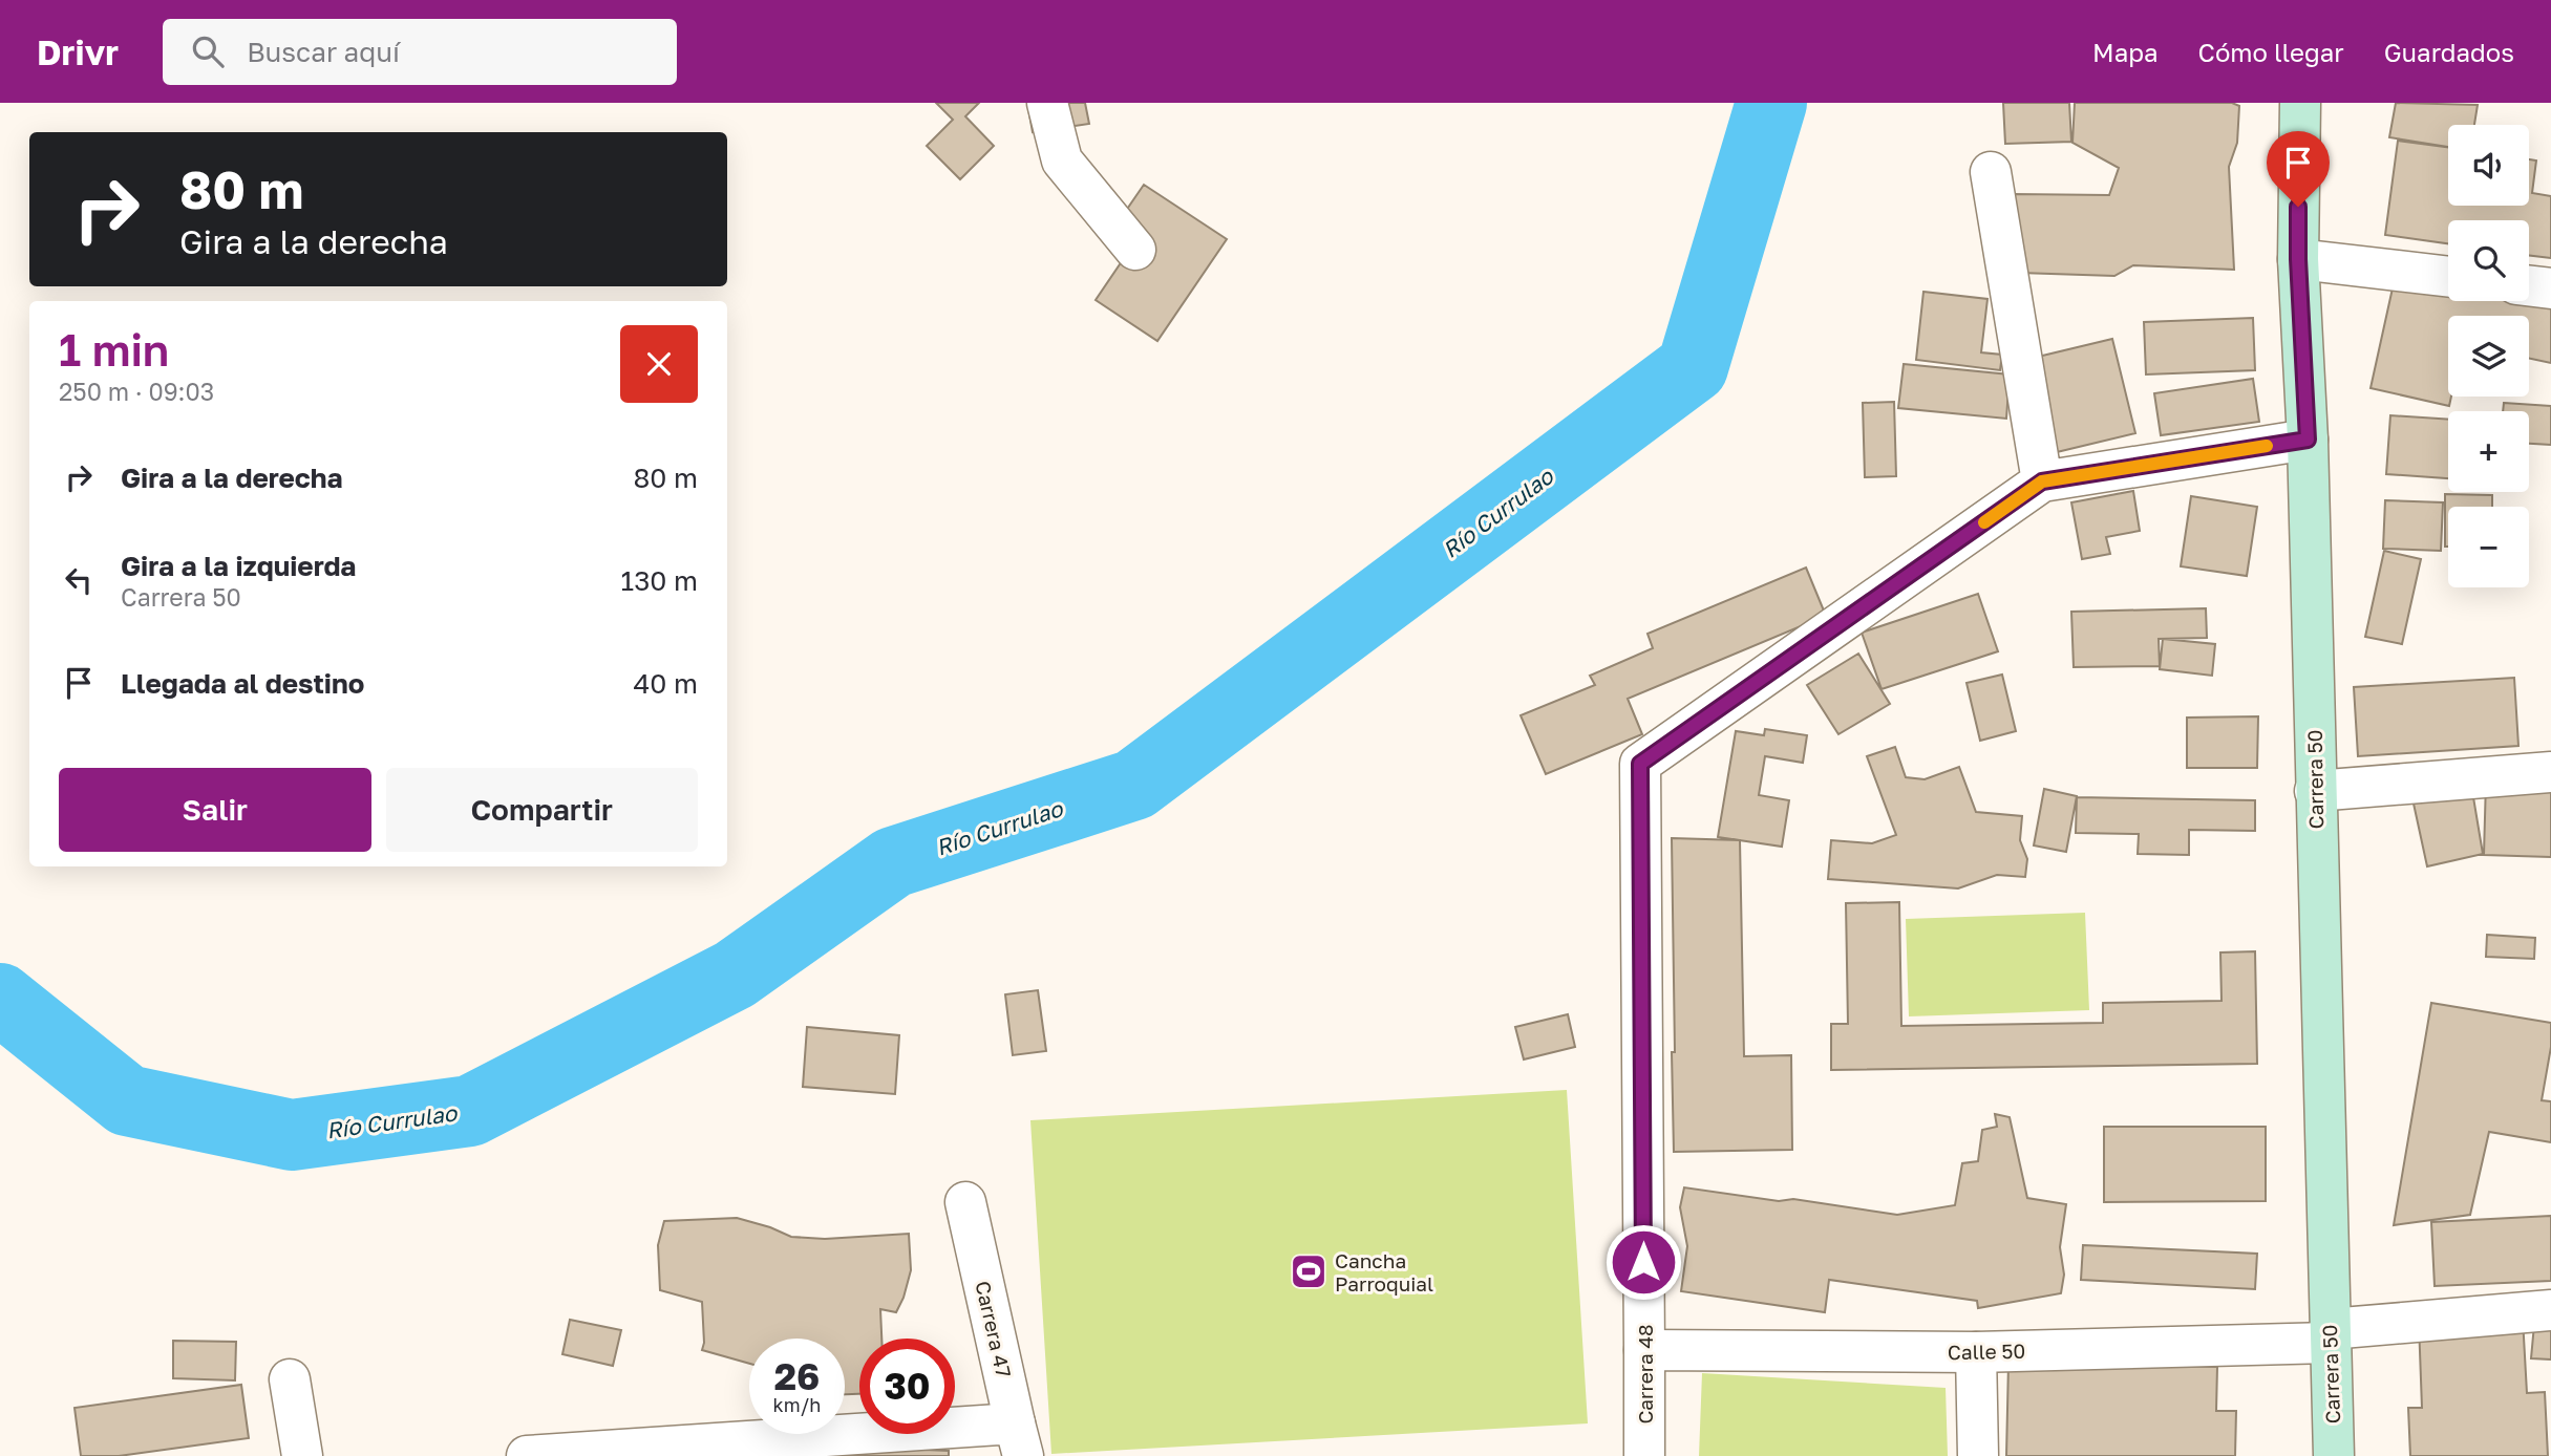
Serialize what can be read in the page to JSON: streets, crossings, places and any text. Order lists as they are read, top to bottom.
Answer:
{
  "streets": {
    "main road": ["Carrera 50"],
    "street": ["Carrera 47", "Calle 50", "Carrera 48"]
  },
  "crossings": [
    ["Carrera 50", "Calle 50"],
    ["Calle 50", "Carrera 48"]
  ],
  "water": ["Río Currulao"],
  "places": {
    "sports": ["Cancha Parroquial"]
  },
  "page": {
    "header": "Drivr",
    "search": "Buscar aquí",
    "nav": ["Mapa", "Cómo llegar", "Guardados"],
    "map_buttons": ["+", "−"],
    "turn": ["80 m", "Gira a la derecha"],
    "heading": ["1 min", "250 m · 09:03"],
    "list": [
      {
        "name": "Gira a la derecha",
        "value": "80 m"
      },
      {
        "name": "Gira a la izquierda",
        "note": "Carrera 50",
        "value": "130 m"
      },
      {
        "name": "Llegada al destino",
        "value": "40 m"
      }
    ],
    "buttons": ["Salir", "Compartir"],
    "speed": "26 km/h",
    "limit": "30"
  }
}
